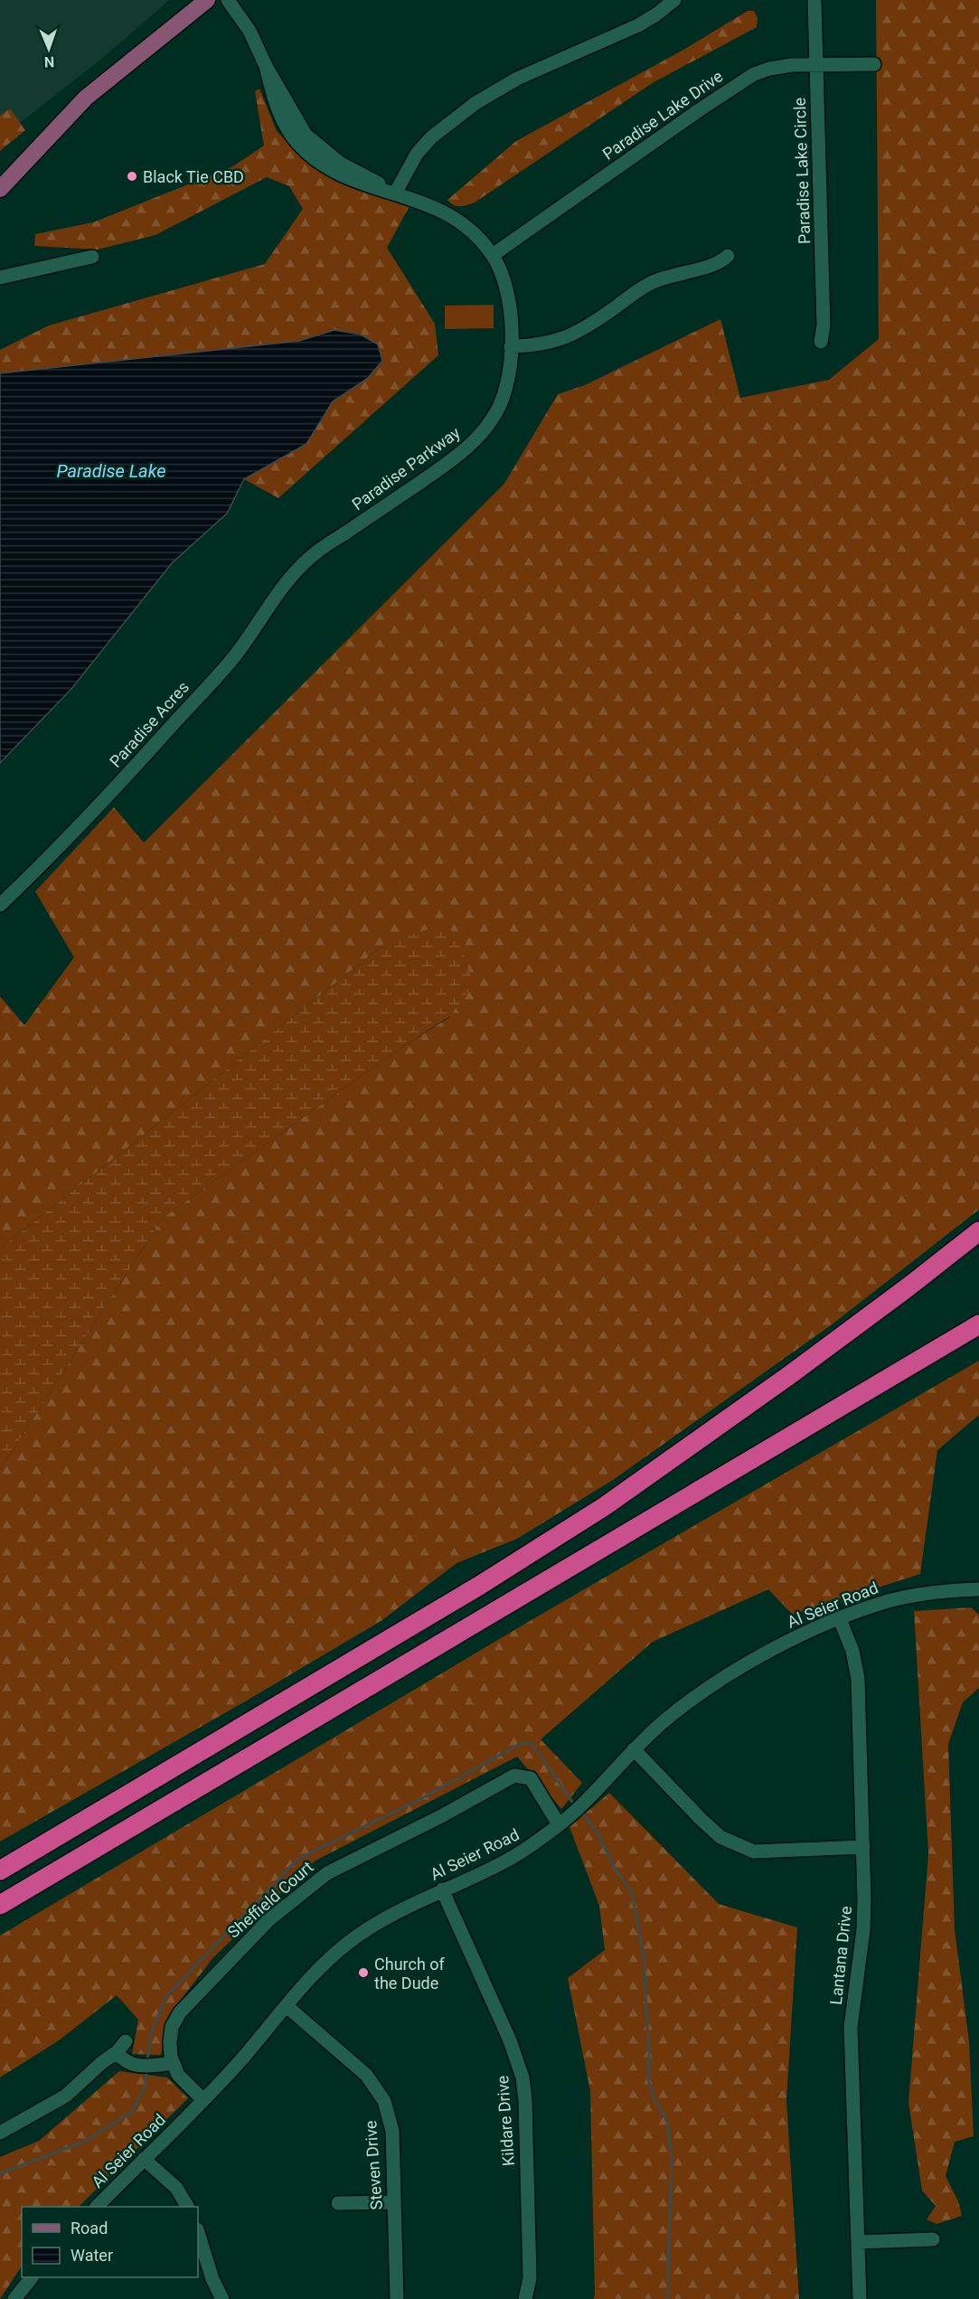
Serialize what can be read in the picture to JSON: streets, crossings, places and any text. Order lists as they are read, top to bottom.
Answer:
{
  "streets": {
    "street": [
      "Paradise Lake Drive",
      "Paradise Lake Circle",
      "Paradise Parkway",
      "Paradise Acres",
      "Al Seier Road",
      "Sheffield Court",
      "Lantana Drive",
      "Kildare Drive",
      "Steven Drive"
    ]
  },
  "crossings": [
    ["Paradise Lake Drive", "Paradise Lake Circle"],
    ["Paradise Lake Drive", "Paradise Parkway"],
    ["Paradise Parkway", "Paradise Acres"],
    ["Al Seier Road", "Sheffield Court"],
    ["Al Seier Road", "Lantana Drive"],
    ["Al Seier Road", "Kildare Drive"],
    ["Al Seier Road", "Steven Drive"]
  ],
  "water": ["Paradise Lake"],
  "places": ["Black Tie CBD", "Church of the Dude"],
  "legend": ["Road", "Water"],
  "north": "bottom"
}
